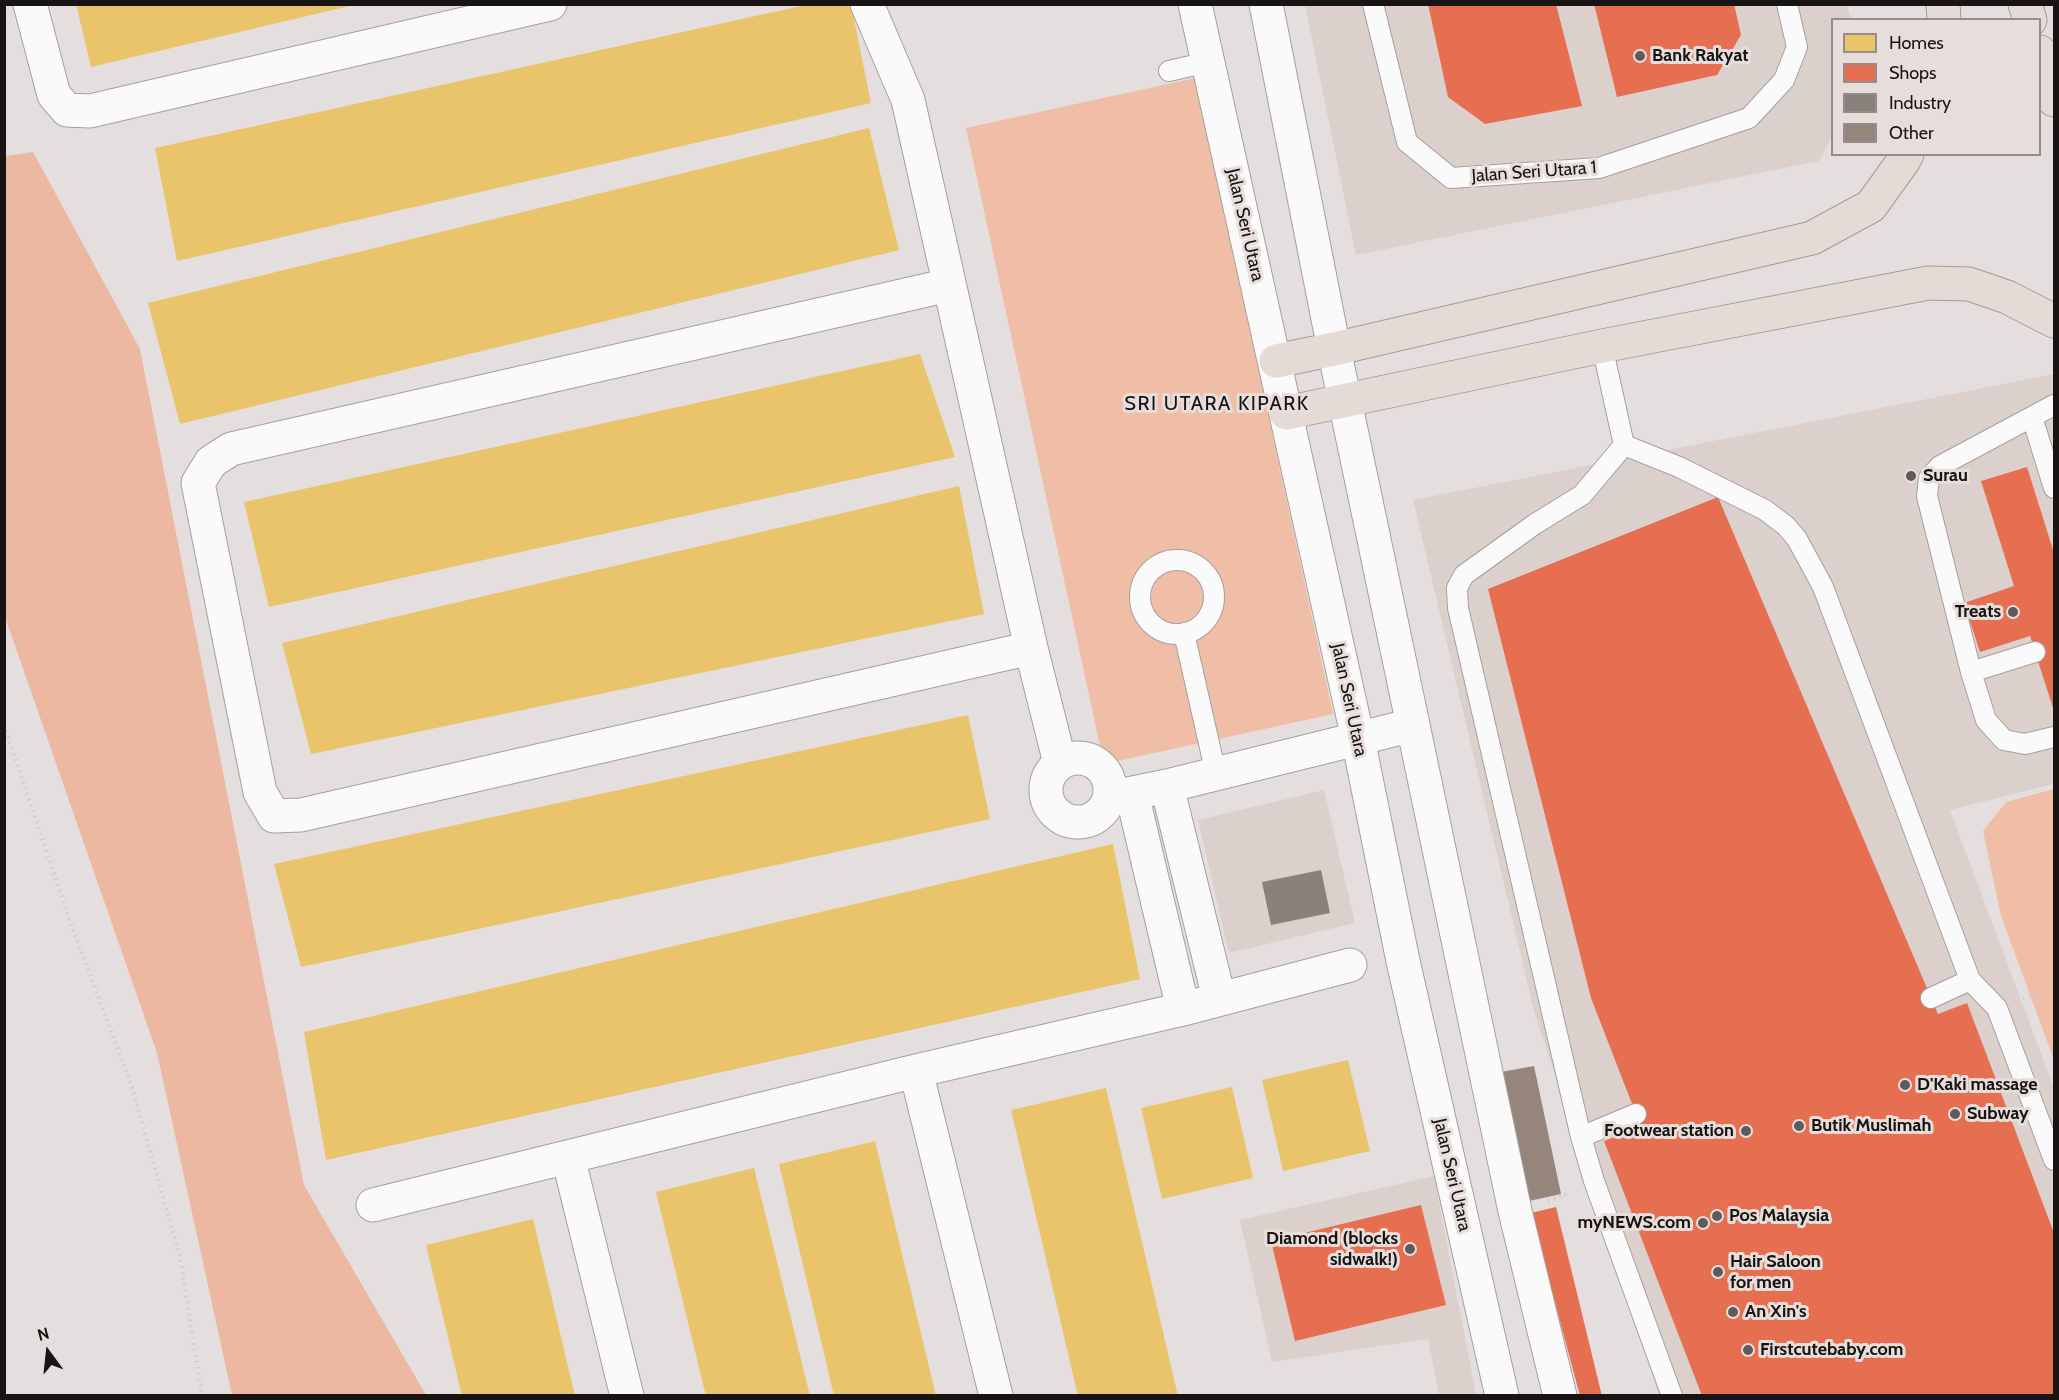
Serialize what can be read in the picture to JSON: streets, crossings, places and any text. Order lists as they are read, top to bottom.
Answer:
{
  "streets": {
    "street": ["Jalan Seri Utara"],
    "lane": ["Jalan Seri Utara 1"]
  },
  "districts": ["SRI UTARA KIPARK"],
  "places": [
    "Bank Rakyat",
    "Surau",
    "Treats",
    "D'Kaki massage",
    "Subway",
    "Butik Muslimah",
    "Footwear station",
    "Pos Malaysia",
    "myNEWS.com",
    "Diamond (blocks sidwalk!)",
    "Hair Saloon for men",
    "An Xin's",
    "Firstcutebaby.com"
  ],
  "legend": [
    "Homes",
    "Shops",
    "Industry",
    "Other"
  ],
  "north": "top"
}
